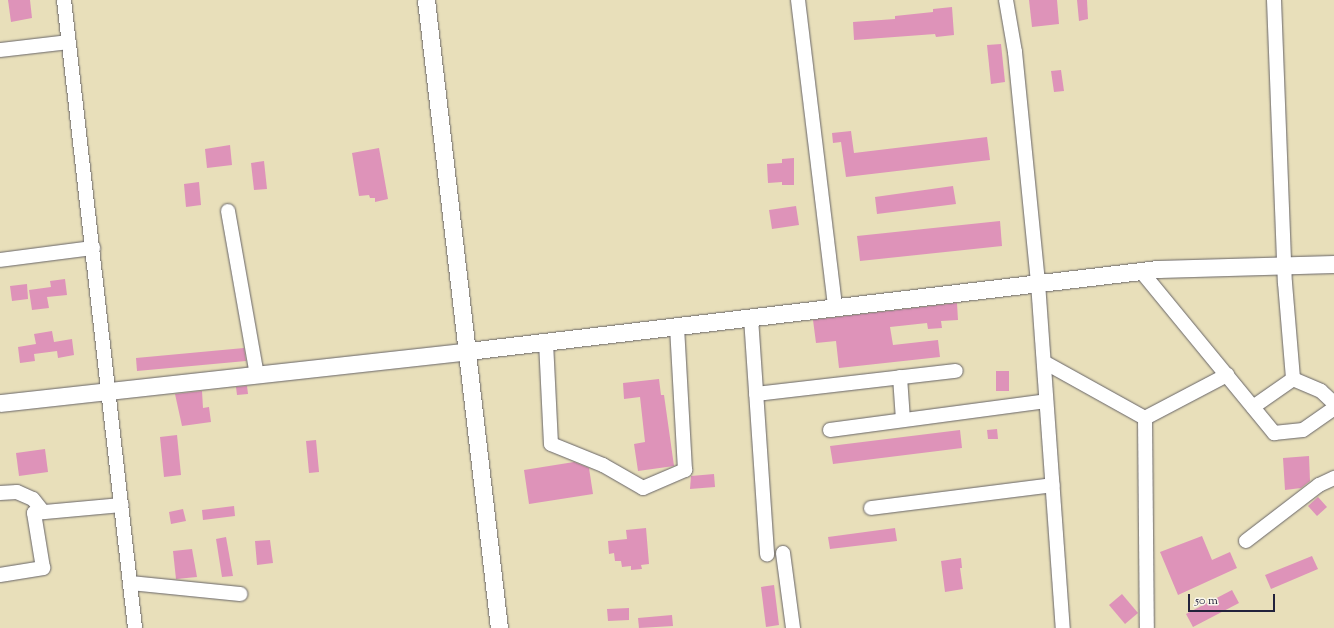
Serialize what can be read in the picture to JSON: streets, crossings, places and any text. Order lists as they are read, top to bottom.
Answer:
{
  "scale_bar": "50 m"
}
